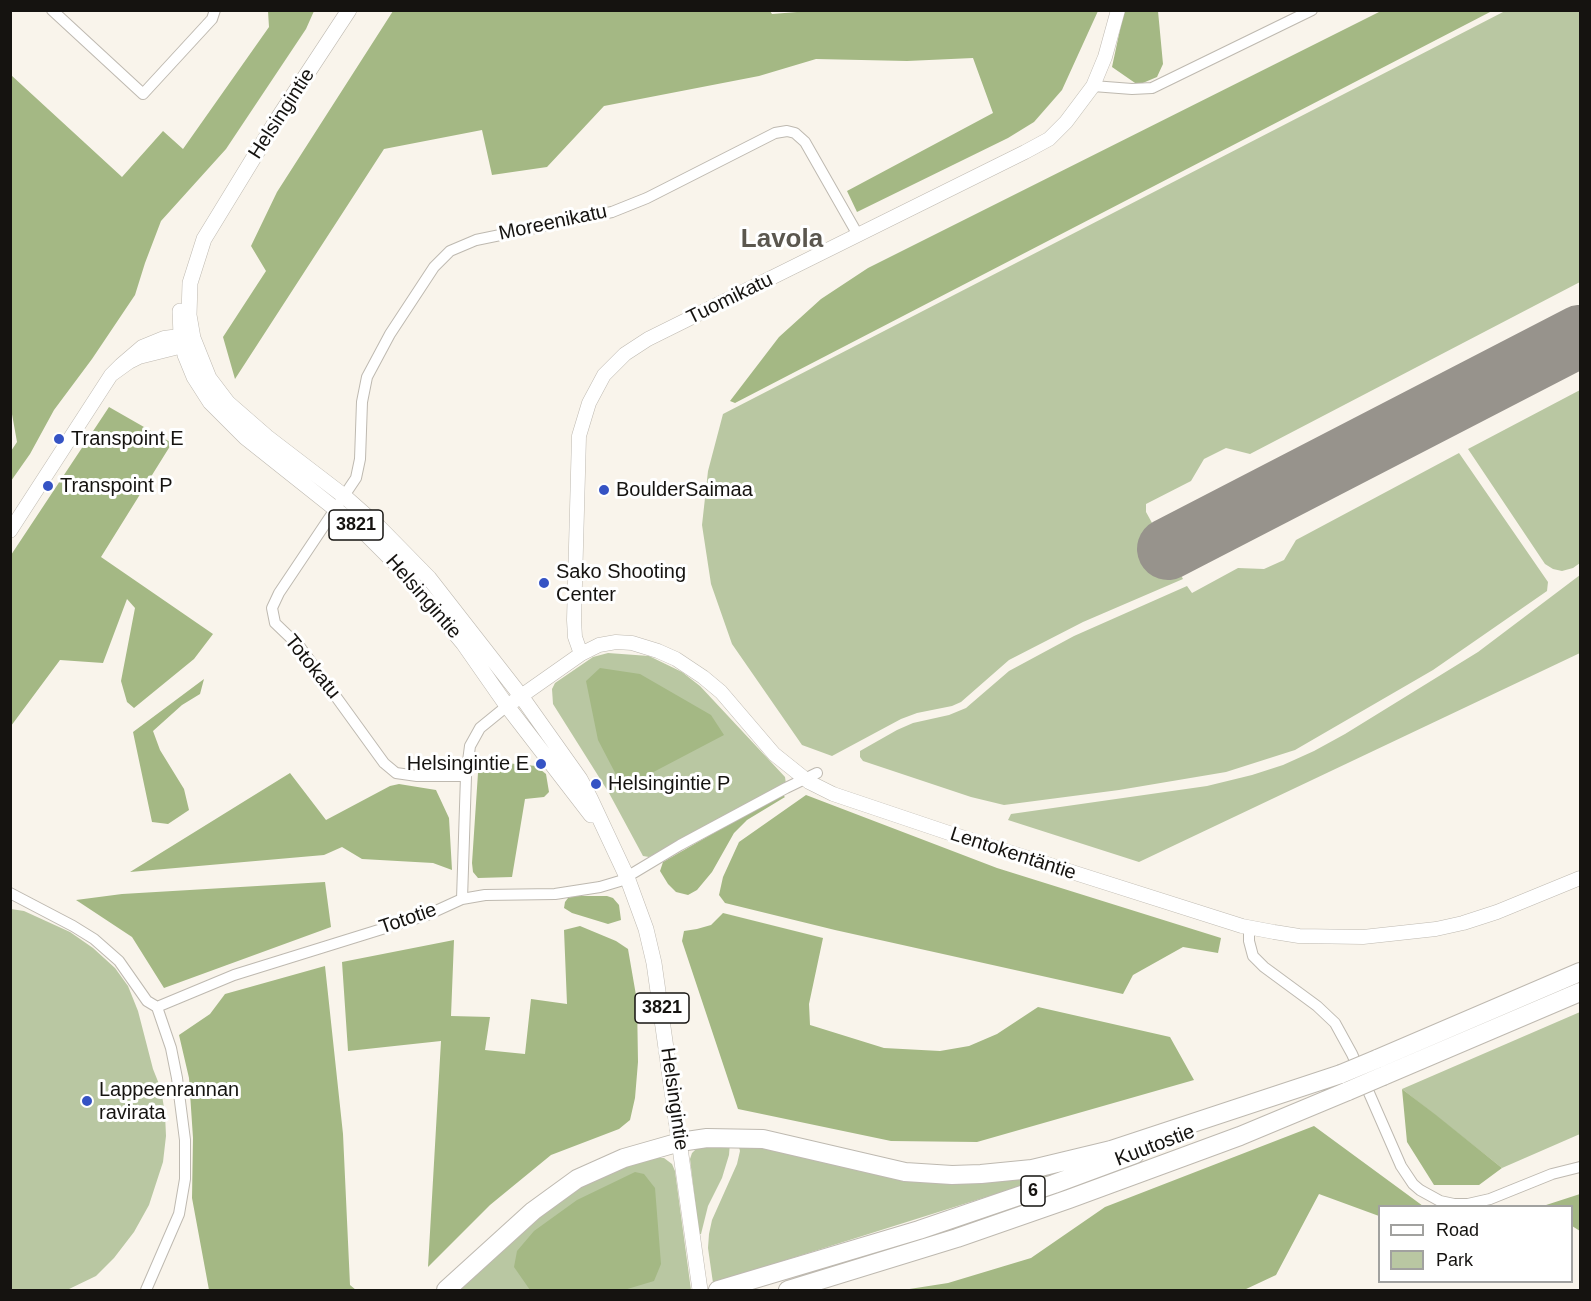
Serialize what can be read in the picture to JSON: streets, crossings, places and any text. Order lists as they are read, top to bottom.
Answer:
{
  "streets": {
    "highway": ["Kuutostie", "6"],
    "main road": ["Helsingintie", "3821"],
    "street": [
      "Moreenikatu",
      "Tuomikatu",
      "Totokatu",
      "Lentokentäntie",
      "Tototie"
    ]
  },
  "crossings": [
    ["Helsingintie", "Moreenikatu"],
    ["Helsingintie", "Totokatu"],
    ["Helsingintie", "Lentokentäntie"],
    ["Helsingintie", "Tototie"],
    ["Moreenikatu", "Tuomikatu"],
    ["Moreenikatu", "Totokatu"],
    ["Tuomikatu", "Lentokentäntie"],
    ["Totokatu", "Tototie"],
    ["Lentokentäntie", "Tototie"]
  ],
  "districts": ["Lavola"],
  "places": [
    "Transpoint E",
    "Transpoint P",
    "BoulderSaimaa",
    "Sako Shooting Center",
    "Helsingintie E",
    "Helsingintie P",
    "Lappeenrannan ravirata"
  ],
  "legend": ["Road", "Park"]
}
